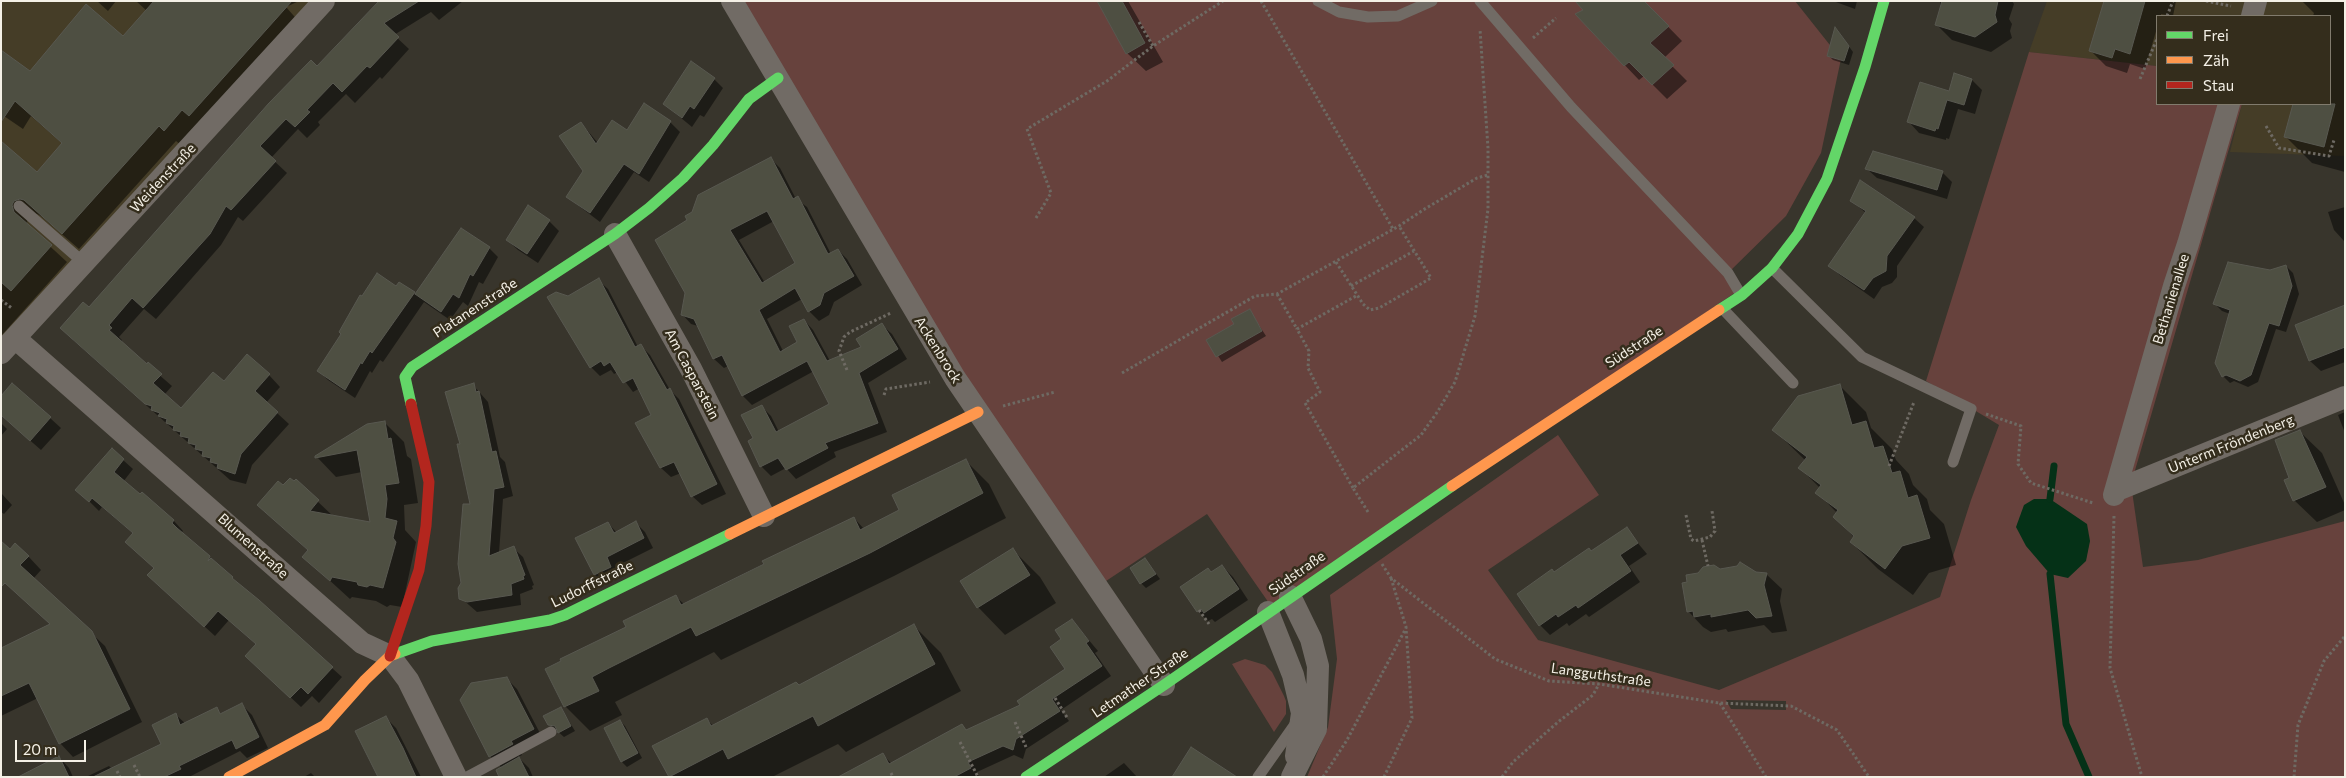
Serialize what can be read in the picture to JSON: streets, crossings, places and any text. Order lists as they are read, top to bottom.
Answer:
{
  "streets": {
    "street": [
      "Weidenstraße",
      "Bethanienallee",
      "Platanenstraße",
      "Südstraße",
      "Ackenbrock",
      "Am Casparstein",
      "Unterm Fröndenberg",
      "Blumenstraße",
      "Ludorffstraße",
      "Letmather Straße"
    ],
    "path": ["Langguthstraße"]
  },
  "crossings": [
    ["Weidenstraße", "Blumenstraße"],
    ["Bethanienallee", "Unterm Fröndenberg"],
    ["Platanenstraße", "Ackenbrock"],
    ["Platanenstraße", "Am Casparstein"],
    ["Platanenstraße", "Blumenstraße"],
    ["Platanenstraße", "Ludorffstraße"],
    ["Südstraße", "Letmather Straße"],
    ["Ackenbrock", "Ludorffstraße"],
    ["Ackenbrock", "Letmather Straße"],
    ["Am Casparstein", "Ludorffstraße"],
    ["Blumenstraße", "Ludorffstraße"]
  ],
  "legend": ["Frei", "Zäh", "Stau"],
  "scale_bar": "20 m"
}
